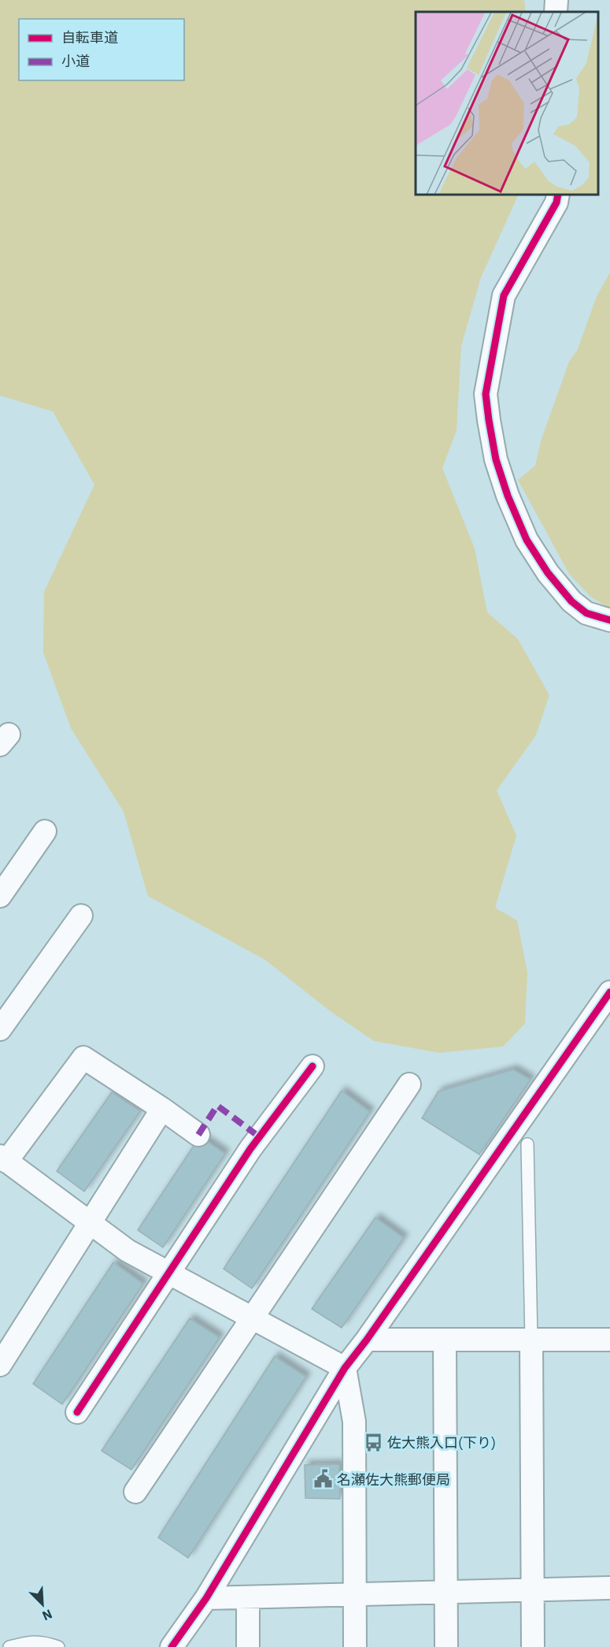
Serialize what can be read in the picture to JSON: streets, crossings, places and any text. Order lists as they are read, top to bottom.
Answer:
{
  "places": {
    "bus stop": ["佐大熊入口(下り)"],
    "public building": ["名瀬佐大熊郵便局"]
  },
  "legend": ["自転車道", "小道"],
  "north": "bottom right"
}
